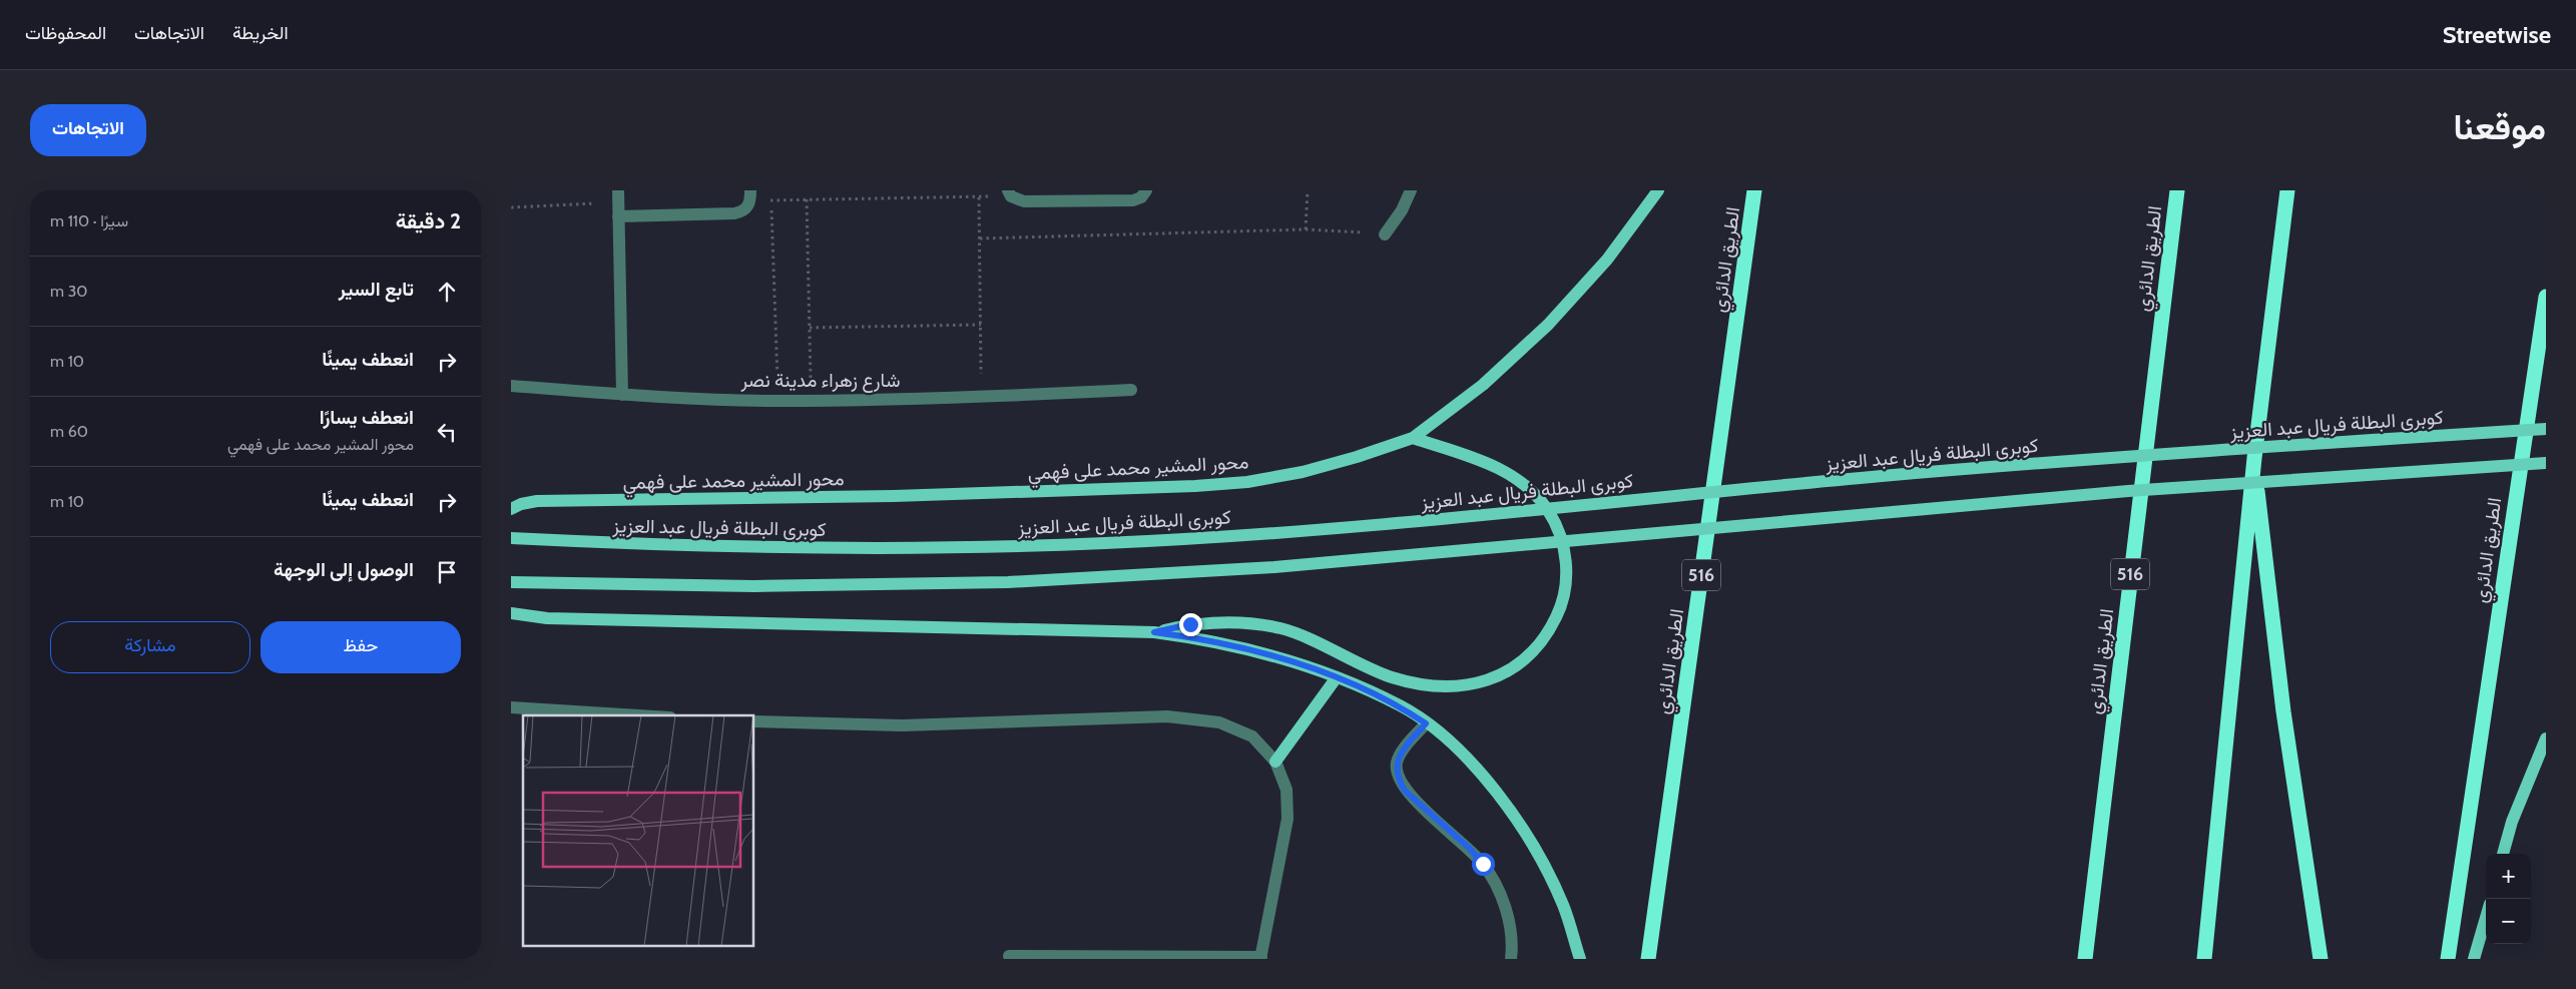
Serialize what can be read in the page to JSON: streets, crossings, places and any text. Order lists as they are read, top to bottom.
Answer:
{
  "streets": {
    "highway": ["الطريق الدائري", "516"],
    "main road": ["كوبرى البطلة فريال عبد العزيز", "محور المشير محمد على فهمي"],
    "street": ["شارع زهراء مدينة نصر"]
  },
  "page": {
    "header": "Streetwise",
    "nav": ["الخريطة", "الاتجاهات", "المحفوظات"],
    "title": "موقعنا",
    "buttons": [
      "الاتجاهات",
      ["حفظ", "مشاركة"]
    ],
    "heading": ["2 دقيقة", "سيرًا · 110 m"],
    "list": [
      ["تابع السير", "30 m"],
      ["انعطف يمينًا", "10 m"],
      ["انعطف يسارًا", "محور المشير محمد على فهمي", "60 m"],
      ["انعطف يمينًا", "10 m"],
      "الوصول إلى الوجهة"
    ],
    "map_buttons": ["+", "−"]
  }
}
